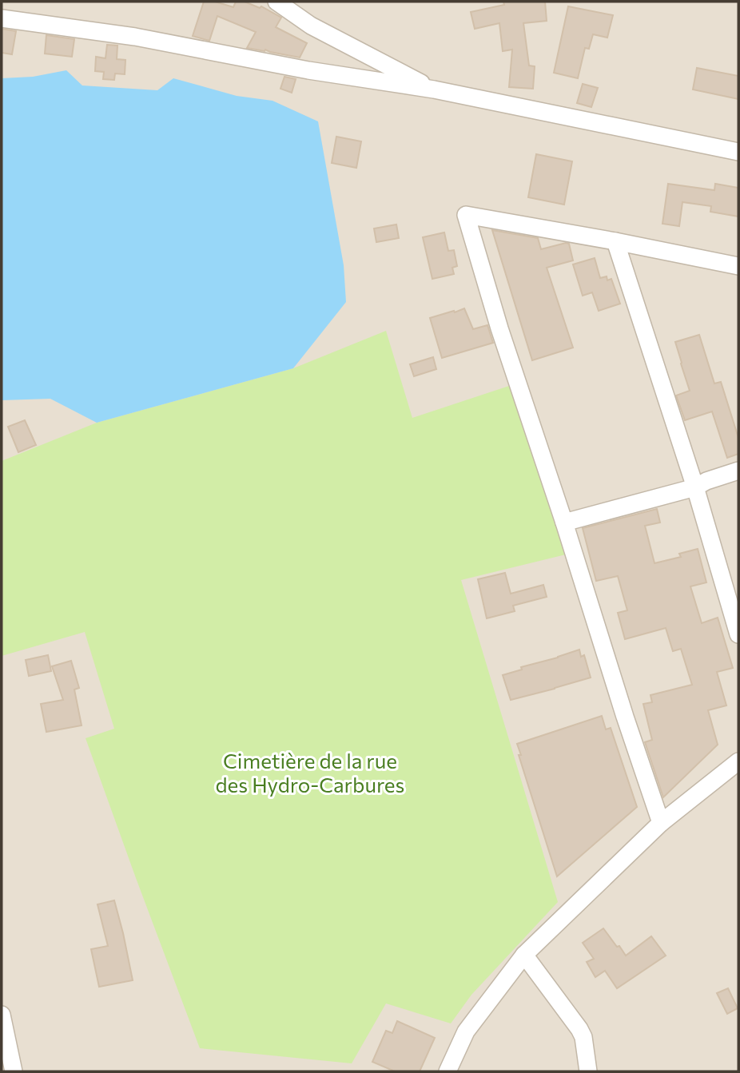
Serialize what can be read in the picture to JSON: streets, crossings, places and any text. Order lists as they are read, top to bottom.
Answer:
{
  "parks": ["Cimetière de la rue des Hydro-Carbures"]
}
